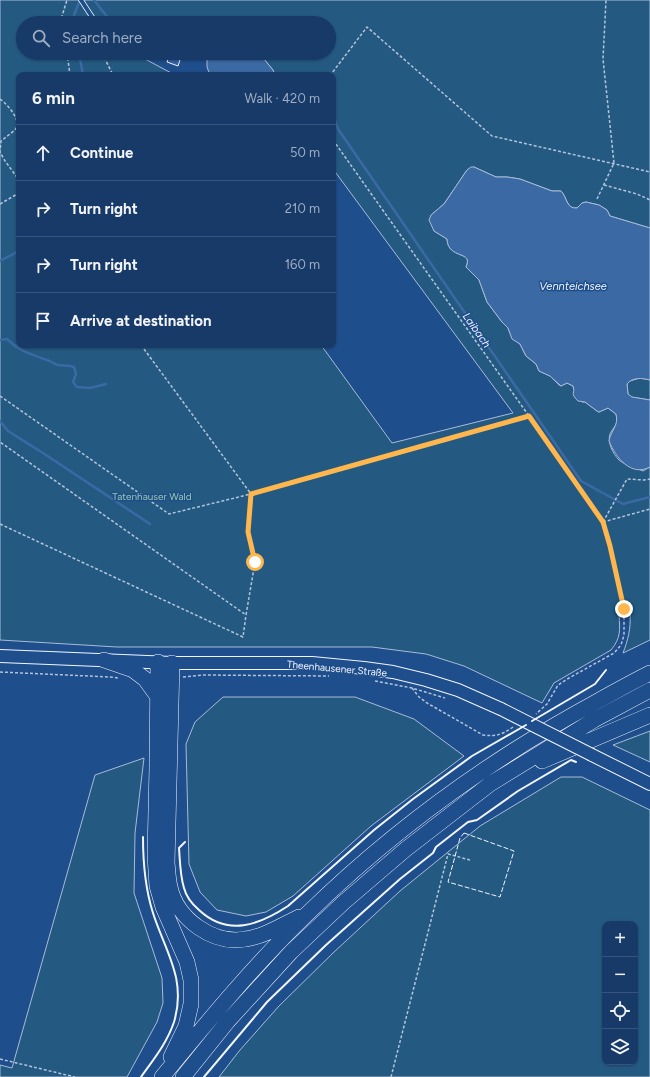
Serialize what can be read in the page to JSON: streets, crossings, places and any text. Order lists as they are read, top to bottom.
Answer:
{
  "streets": {
    "main road": ["Theenhausener Straße"]
  },
  "water": ["Vennteichsee", "Laibach"],
  "parks": ["Tatenhauser Wald"],
  "page": {
    "search": "Search here",
    "heading": ["6 min", "Walk · 420 m"],
    "list": [
      ["Continue", "50 m"],
      ["Turn right", "210 m"],
      ["Turn right", "160 m"],
      "Arrive at destination"
    ],
    "map_buttons": ["+", "−"]
  }
}
